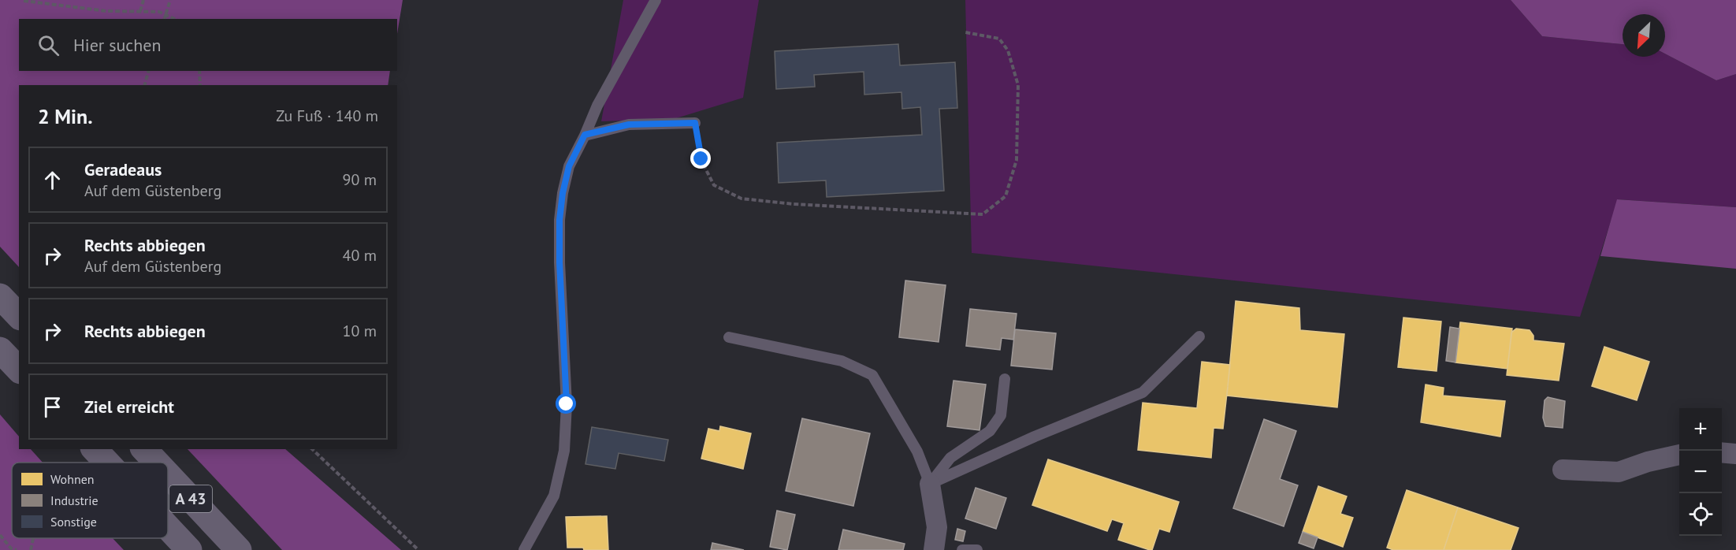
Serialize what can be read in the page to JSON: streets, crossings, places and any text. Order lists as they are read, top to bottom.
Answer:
{
  "streets": {
    "highway": ["A 43"]
  },
  "legend": ["Wohnen", "Industrie", "Sonstige"],
  "north": "bottom left",
  "page": {
    "search": "Hier suchen",
    "heading": ["2 Min.", "Zu Fuß · 140 m"],
    "list": [
      ["Geradeaus", "Auf dem Güstenberg", "90 m"],
      ["Rechts abbiegen", "Auf dem Güstenberg", "40 m"],
      ["Rechts abbiegen", "10 m"],
      "Ziel erreicht"
    ],
    "map_buttons": ["+", "−"]
  }
}
